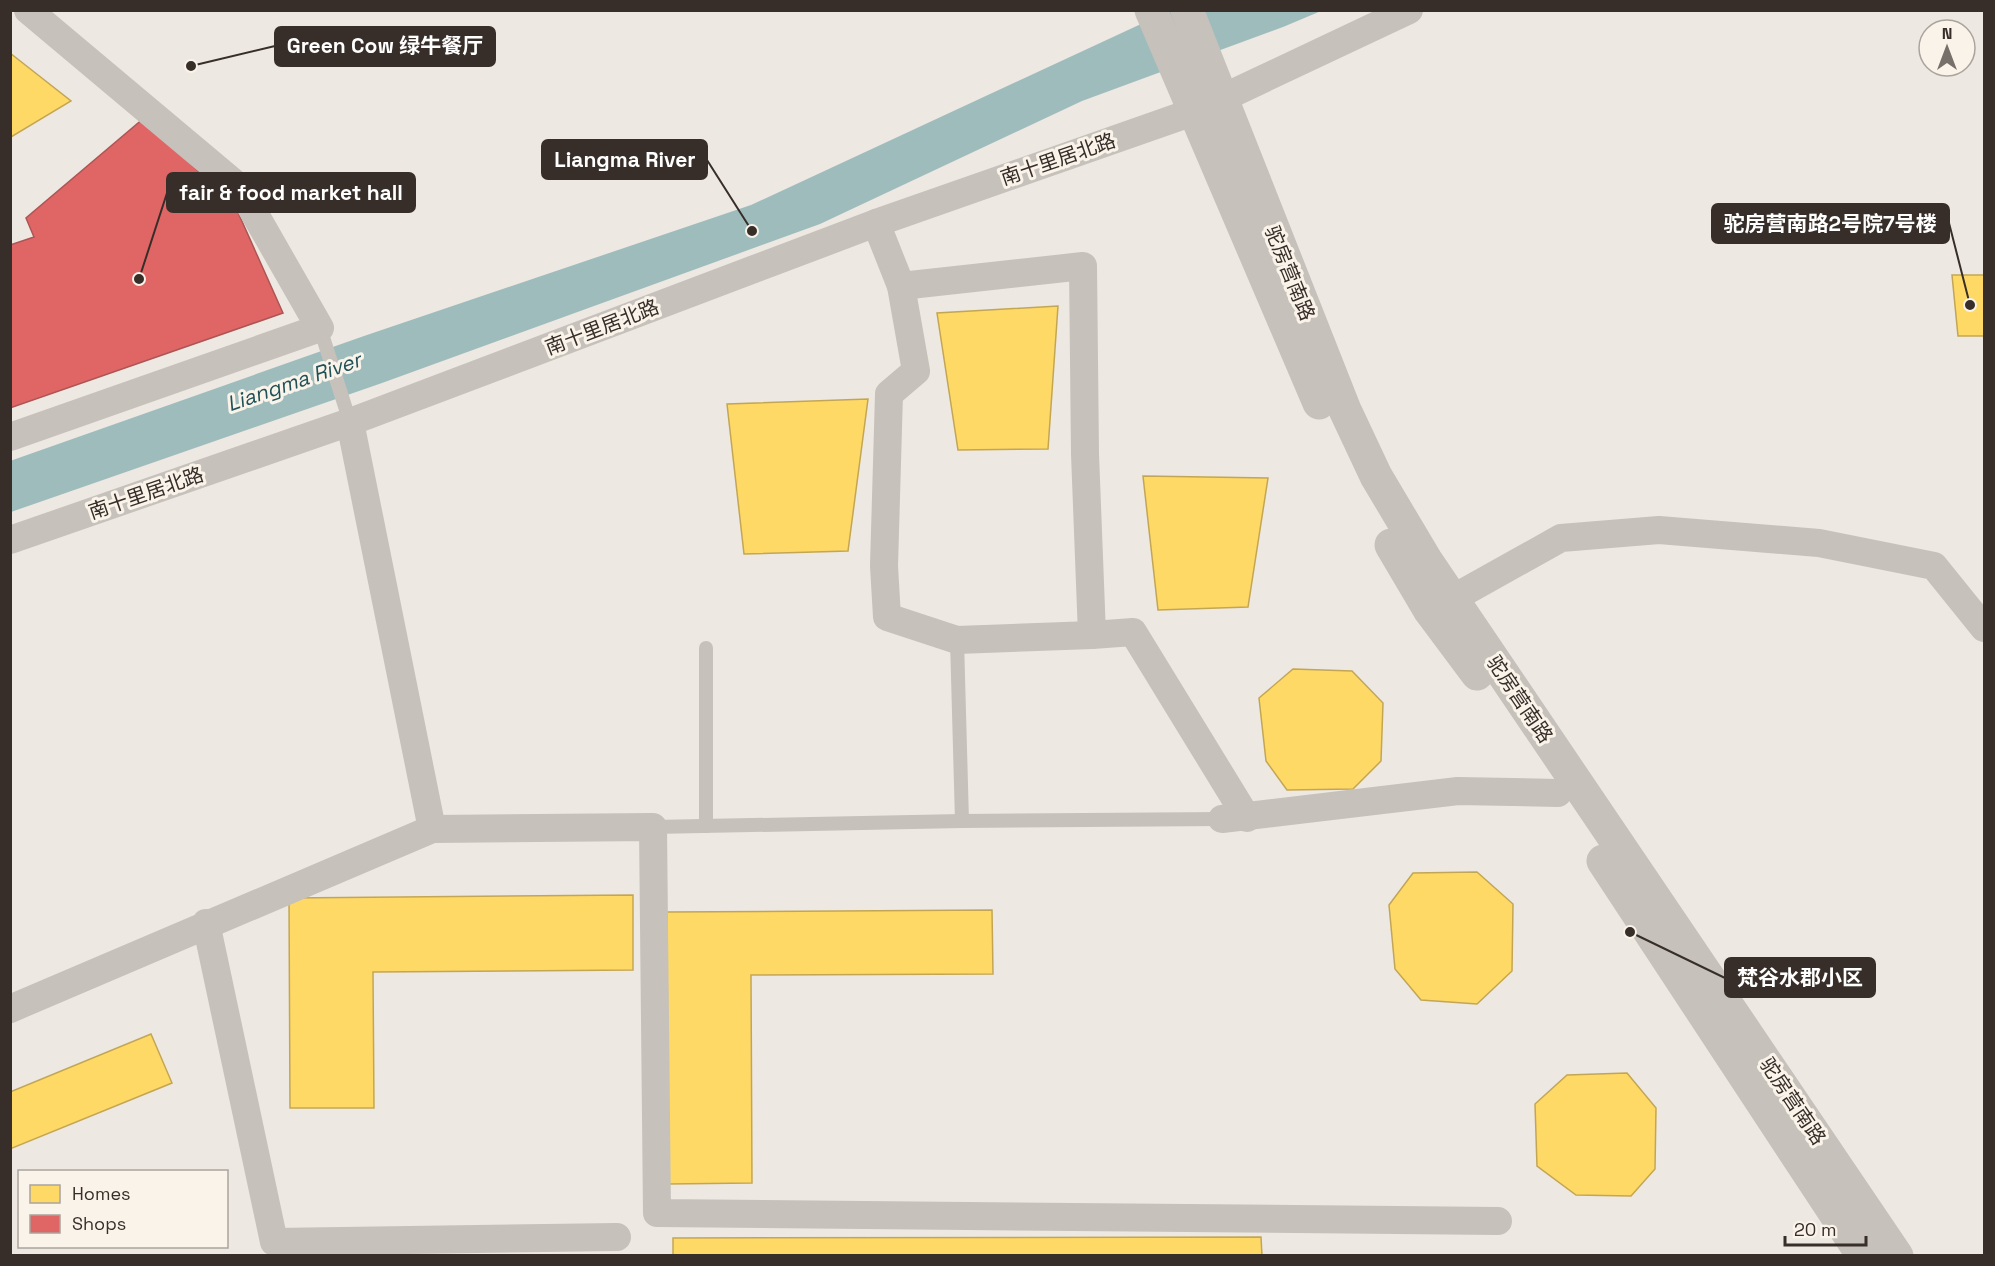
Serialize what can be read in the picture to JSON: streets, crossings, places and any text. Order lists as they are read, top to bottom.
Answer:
{
  "streets": {
    "street": ["南十里居北路", "驼房营南路"]
  },
  "crossings": [
    ["南十里居北路", "驼房营南路"]
  ],
  "water": ["Liangma River"],
  "places": [
    "Green Cow 绿牛餐厅",
    "Liangma River",
    "fair & food market hall",
    "驼房营南路2号院7号楼",
    "梵谷水郡小区"
  ],
  "legend": ["Homes", "Shops"],
  "scale_bar": "20 m",
  "north": "top"
}
